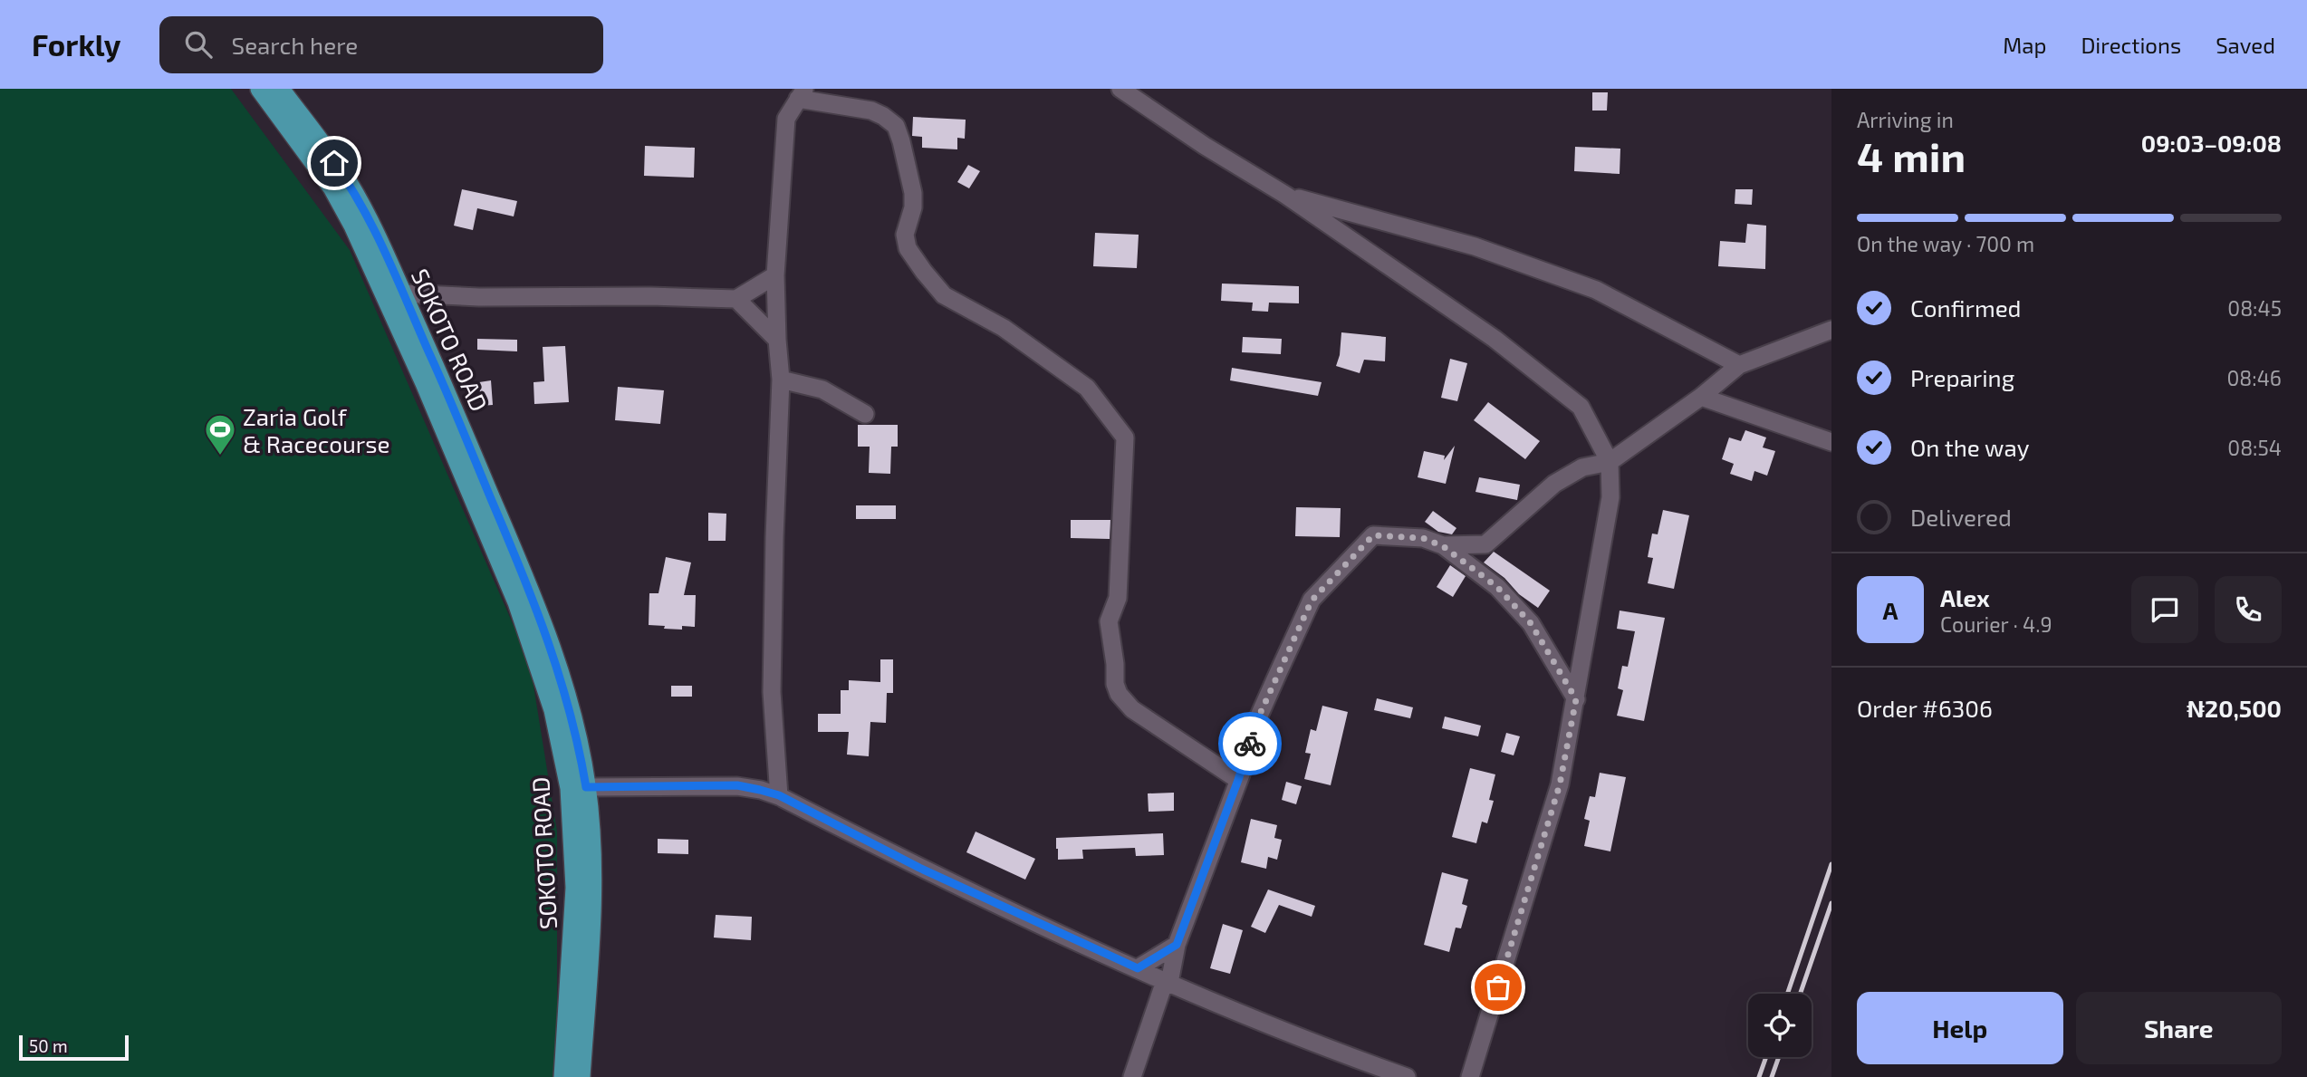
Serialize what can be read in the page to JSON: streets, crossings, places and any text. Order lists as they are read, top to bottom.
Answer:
{
  "streets": {
    "main road": ["SOKOTO ROAD"]
  },
  "places": {
    "sports": ["Zaria Golf & Racecourse"]
  },
  "scale_bar": "50 m",
  "page": {
    "header": "Forkly",
    "search": "Search here",
    "nav": ["Map", "Directions", "Saved"],
    "heading": ["4 min", "Arriving in", "09:03–09:08"],
    "panel": [
      "Alex",
      "Courier · 4.9",
      "Order #6306",
      "₦20,500"
    ],
    "bar": "On the way · 700 m",
    "list": [
      ["Confirmed", "08:45"],
      ["Preparing", "08:46"],
      ["On the way", "08:54"],
      "Delivered"
    ],
    "round": "A",
    "buttons": ["Help", "Share"],
    "scale": "50 m"
  }
}
